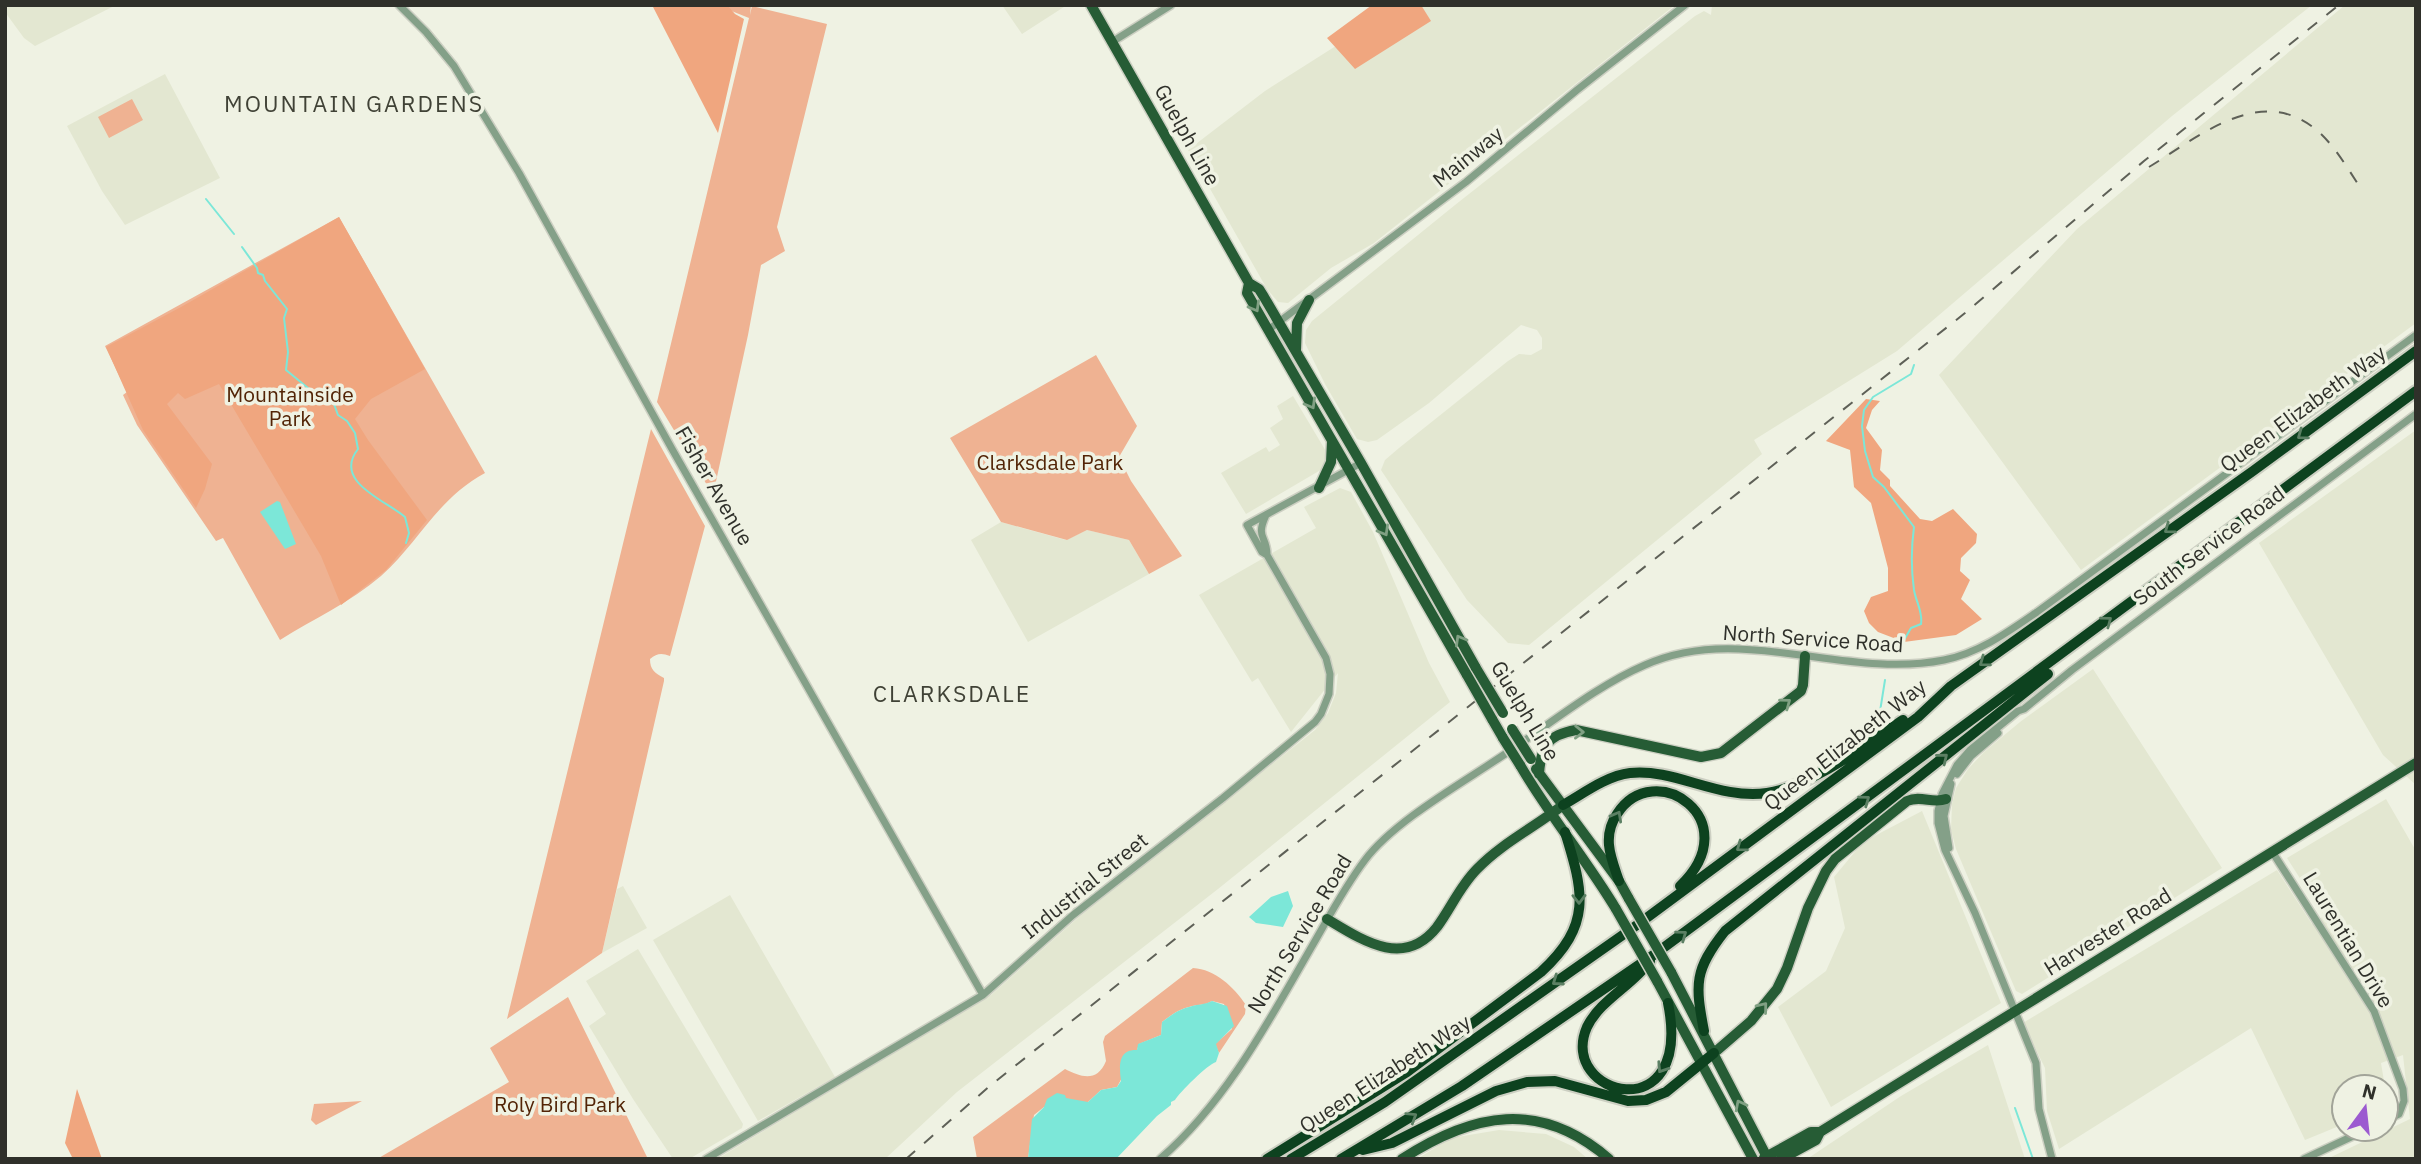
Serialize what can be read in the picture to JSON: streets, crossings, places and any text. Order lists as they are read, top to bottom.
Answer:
{
  "streets": {
    "highway": ["Queen Elizabeth Way"],
    "main road": ["Guelph Line", "Harvester Road"],
    "street": [
      "Mainway",
      "Fisher Avenue",
      "South Service Road",
      "North Service Road",
      "Industrial Street",
      "Laurentian Drive"
    ]
  },
  "crossings": [
    ["Guelph Line", "Mainway"],
    ["Guelph Line", "Harvester Road"],
    ["Fisher Avenue", "Industrial Street"],
    ["South Service Road", "Harvester Road"],
    ["Harvester Road", "Laurentian Drive"]
  ],
  "districts": ["MOUNTAIN GARDENS", "CLARKSDALE"],
  "parks": ["Mountainside Park", "Clarksdale Park", "Roly Bird Park"],
  "north": "top"
}
